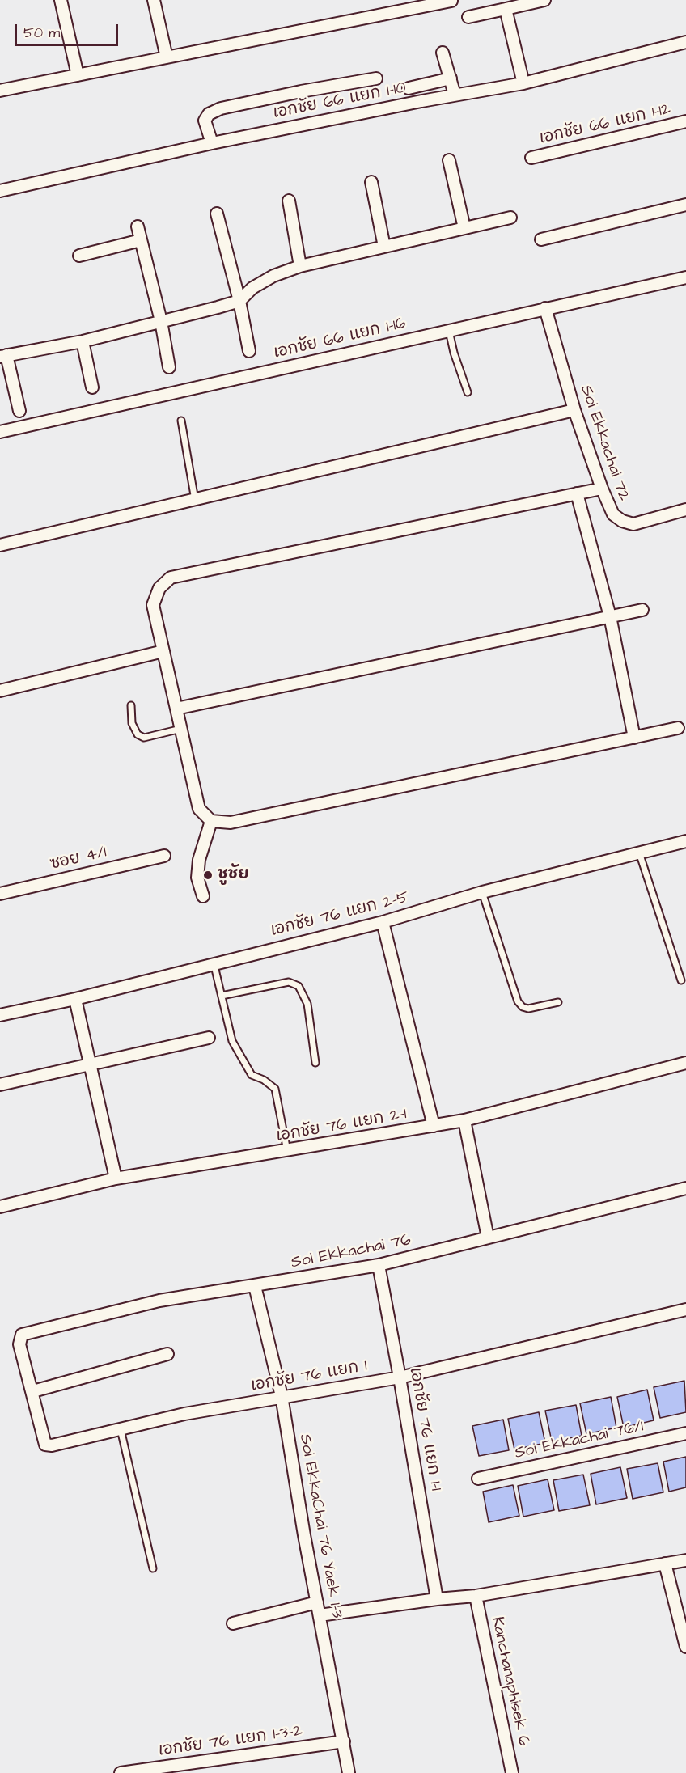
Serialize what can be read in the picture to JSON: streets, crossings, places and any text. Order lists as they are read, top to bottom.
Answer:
{
  "streets": {
    "street": [
      "เอกชัย 66 แยก 1-10",
      "เอกชัย 66 แยก 1-12",
      "เอกชัย 66 แยก 1-16",
      "Soi Ekkachai 72",
      "ซอย 4/1",
      "เอกชัย 76 แยก 2-5",
      "เอกชัย 76 แยก 2-1",
      "Soi Ekkachai 76",
      "เอกชัย 76 แยก 1",
      "เอกชัย 76 แยก 1-1",
      "Soi Ekkachai 76/1",
      "Soi EkkaChai 76 Yaek 1-3",
      "Kanchanaphisek 6",
      "เอกชัย 76 แยก 1-3-2"
    ]
  },
  "crossings": [
    ["เอกชัย 66 แยก 1-16", "Soi Ekkachai 72"],
    ["Soi Ekkachai 76", "เอกชัย 76 แยก 1"],
    ["Soi Ekkachai 76", "เอกชัย 76 แยก 1-1"],
    ["Soi Ekkachai 76", "Soi EkkaChai 76 Yaek 1-3"],
    ["เอกชัย 76 แยก 1", "เอกชัย 76 แยก 1-1"],
    ["เอกชัย 76 แยก 1", "Soi EkkaChai 76 Yaek 1-3"],
    ["Soi EkkaChai 76 Yaek 1-3", "เอกชัย 76 แยก 1-3-2"]
  ],
  "places": ["ชูชัย"],
  "scale_bar": "50 m"
}
